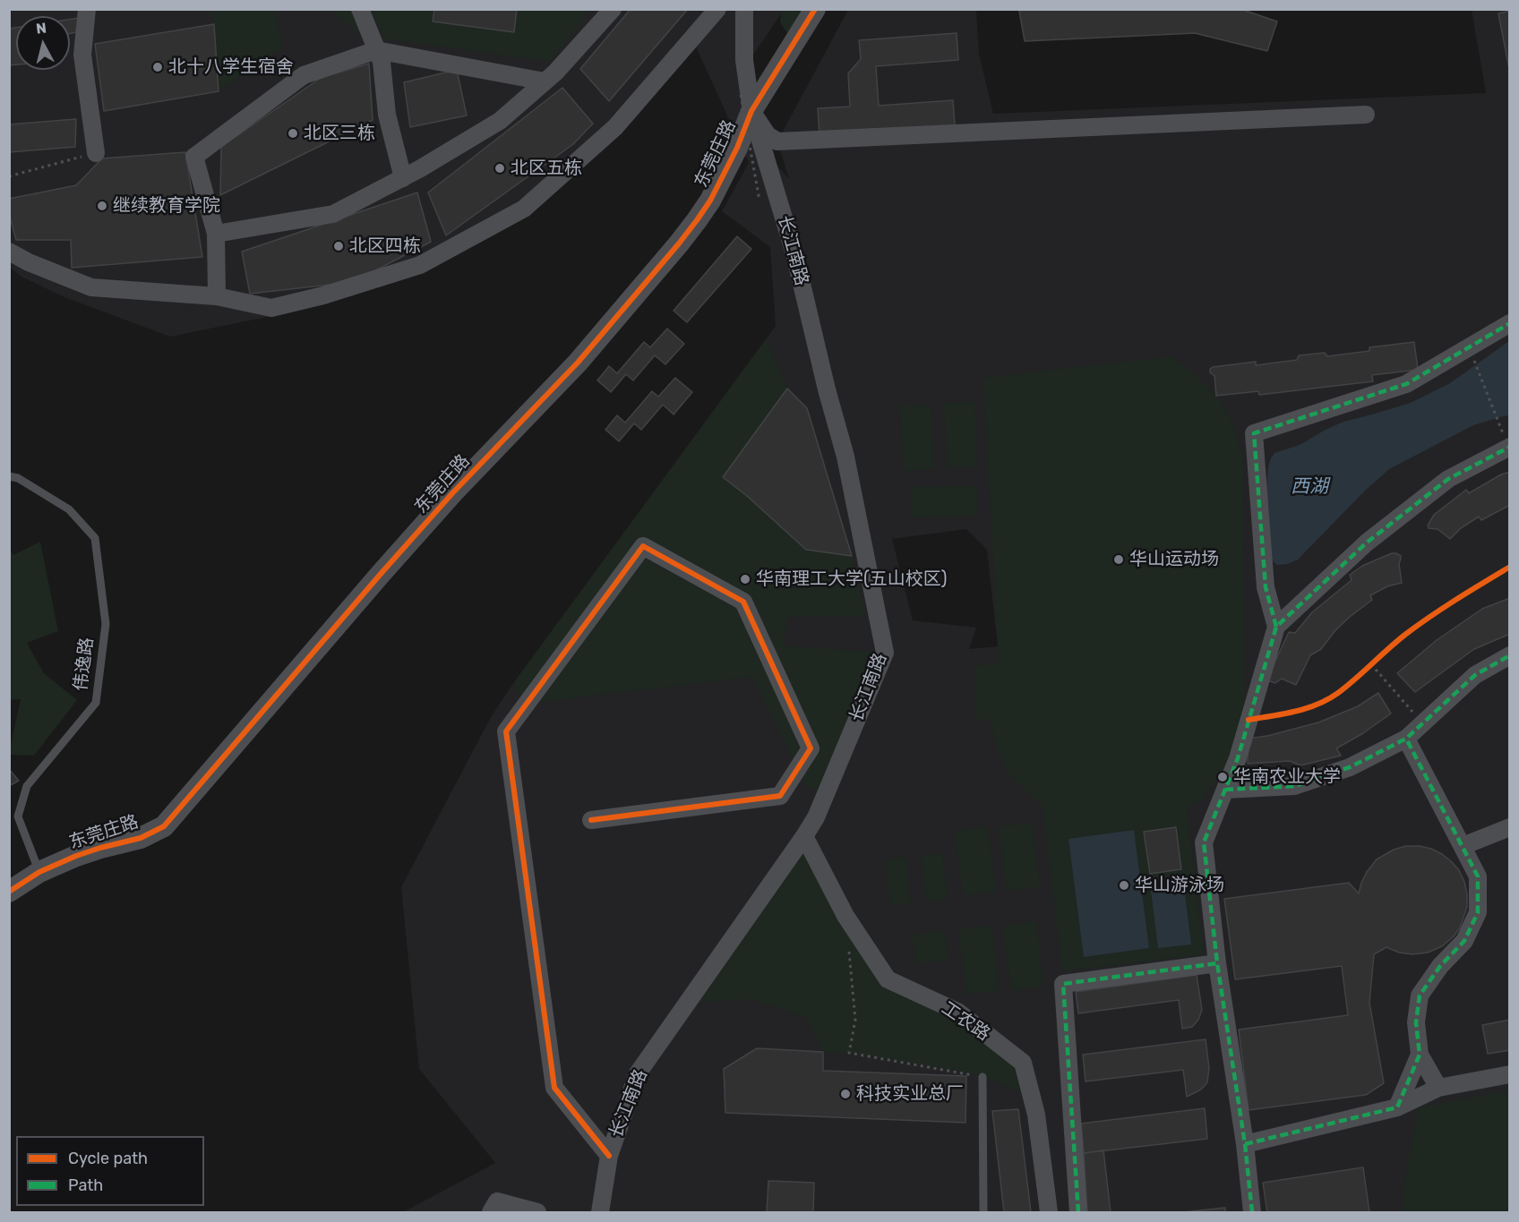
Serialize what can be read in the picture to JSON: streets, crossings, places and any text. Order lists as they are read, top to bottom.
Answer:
{
  "streets": {
    "street": ["东莞庄路", "长江南路", "工农路"],
    "lane": ["伟逸路"]
  },
  "crossings": [
    ["东莞庄路", "长江南路"],
    ["东莞庄路", "伟逸路"],
    ["长江南路", "工农路"]
  ],
  "water": ["西湖"],
  "places": [
    "北十八学生宿舍",
    "北区三栋",
    "北区五栋",
    "继续教育学院",
    "北区四栋",
    "华山运动场",
    "华南理工大学(五山校区)",
    "华南农业大学",
    "华山游泳场",
    "科技实业总厂"
  ],
  "legend": ["Cycle path", "Path"],
  "north": "top"
}
